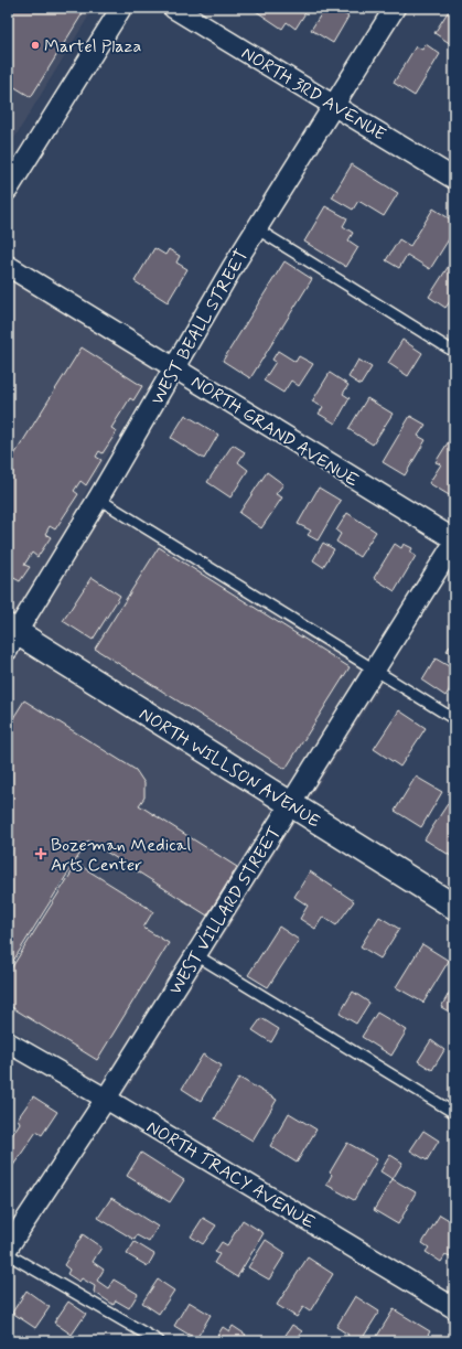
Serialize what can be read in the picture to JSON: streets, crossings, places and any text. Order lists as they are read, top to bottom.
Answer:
{
  "streets": {
    "street": [
      "NORTH 3RD AVENUE",
      "WEST BEALL STREET",
      "NORTH GRAND AVENUE",
      "NORTH WILLSON AVENUE",
      "WEST VILLARD STREET",
      "NORTH TRACY AVENUE"
    ]
  },
  "crossings": [
    ["NORTH 3RD AVENUE", "WEST BEALL STREET"],
    ["WEST BEALL STREET", "NORTH GRAND AVENUE"],
    ["WEST BEALL STREET", "NORTH WILLSON AVENUE"],
    ["NORTH GRAND AVENUE", "WEST VILLARD STREET"],
    ["NORTH WILLSON AVENUE", "WEST VILLARD STREET"],
    ["WEST VILLARD STREET", "NORTH TRACY AVENUE"]
  ],
  "places": {
    "other": ["Martel Plaza"],
    "health": ["Bozeman Medical Arts Center"]
  }
}
